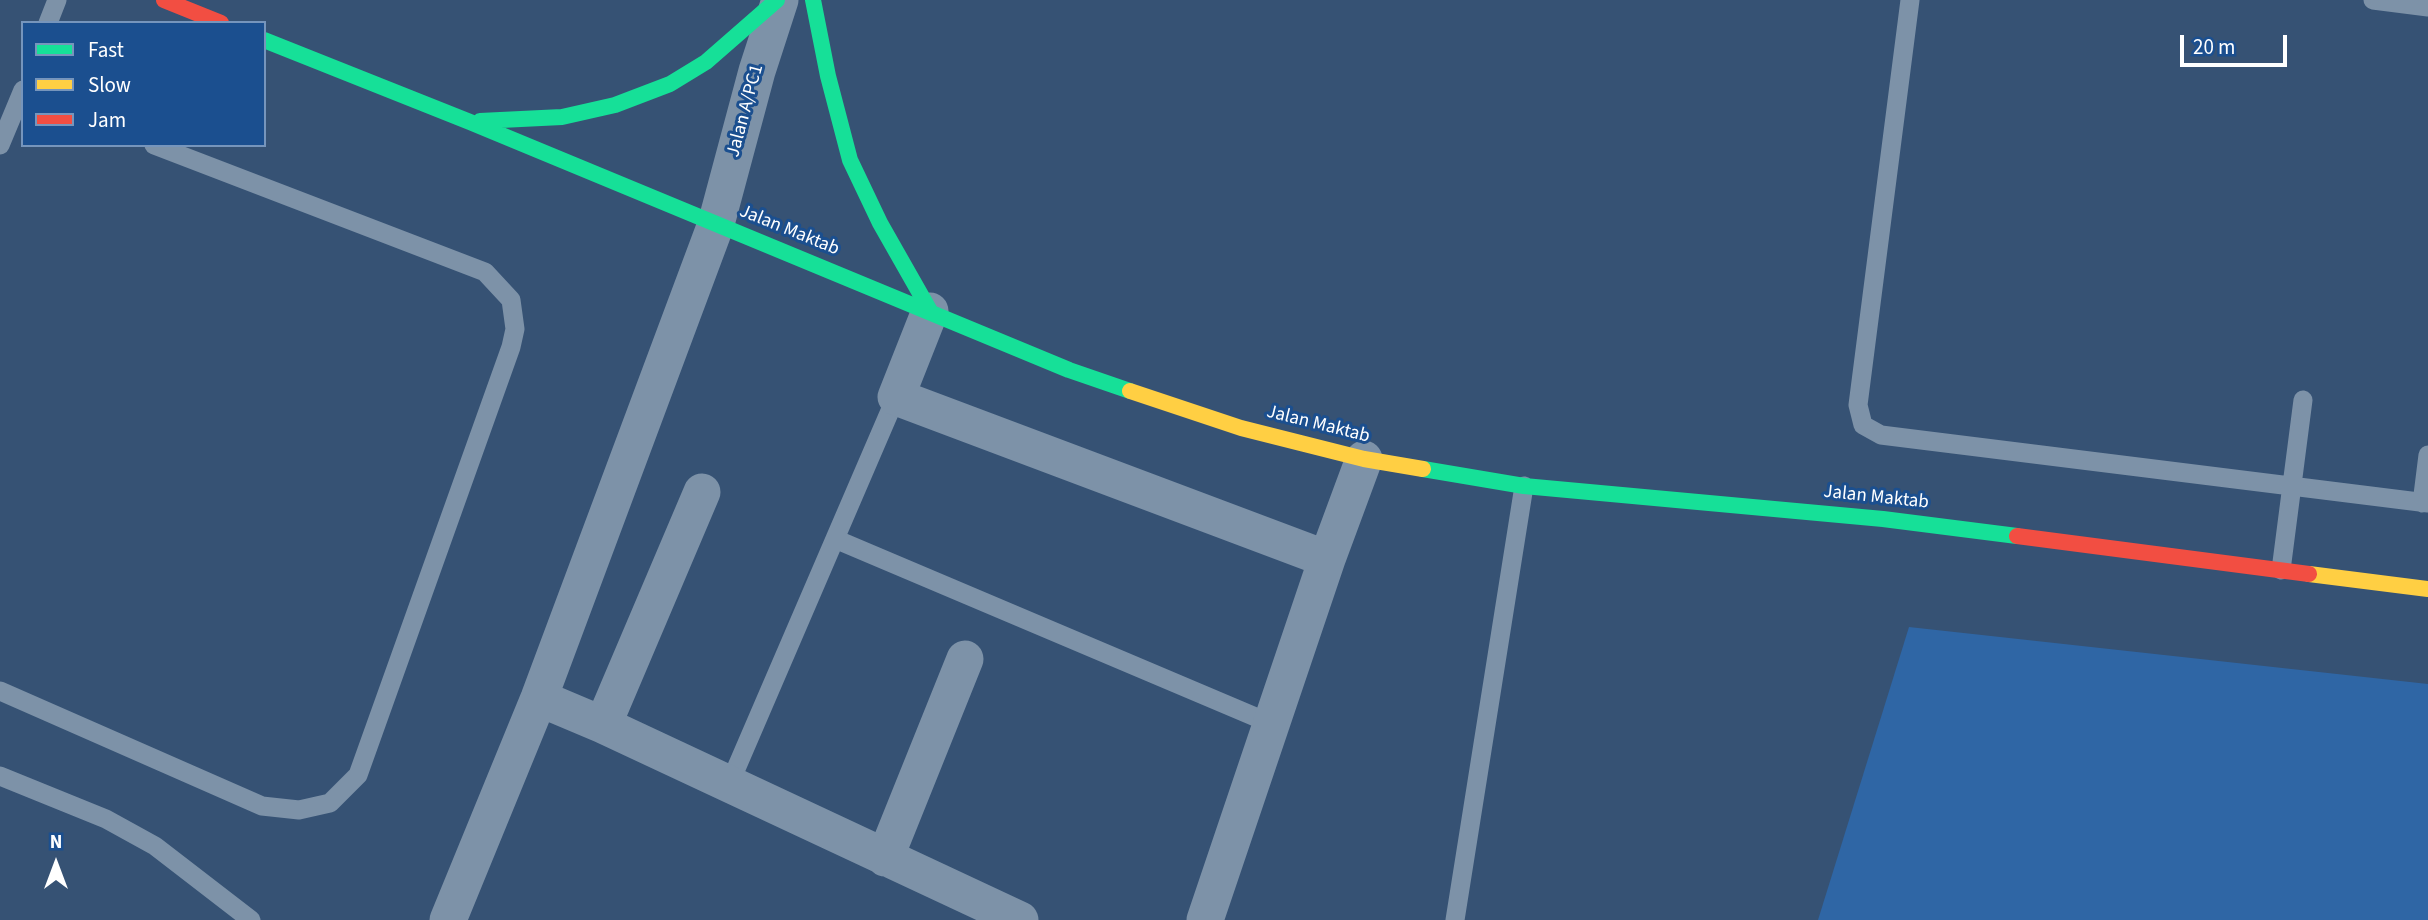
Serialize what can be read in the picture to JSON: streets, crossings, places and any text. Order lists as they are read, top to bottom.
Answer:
{
  "streets": {
    "street": ["Jalan A/PC1", "Jalan Maktab"]
  },
  "crossings": [
    ["Jalan A/PC1", "Jalan Maktab"]
  ],
  "legend": ["Fast", "Slow", "Jam"],
  "scale_bar": "20 m",
  "north": "top"
}
